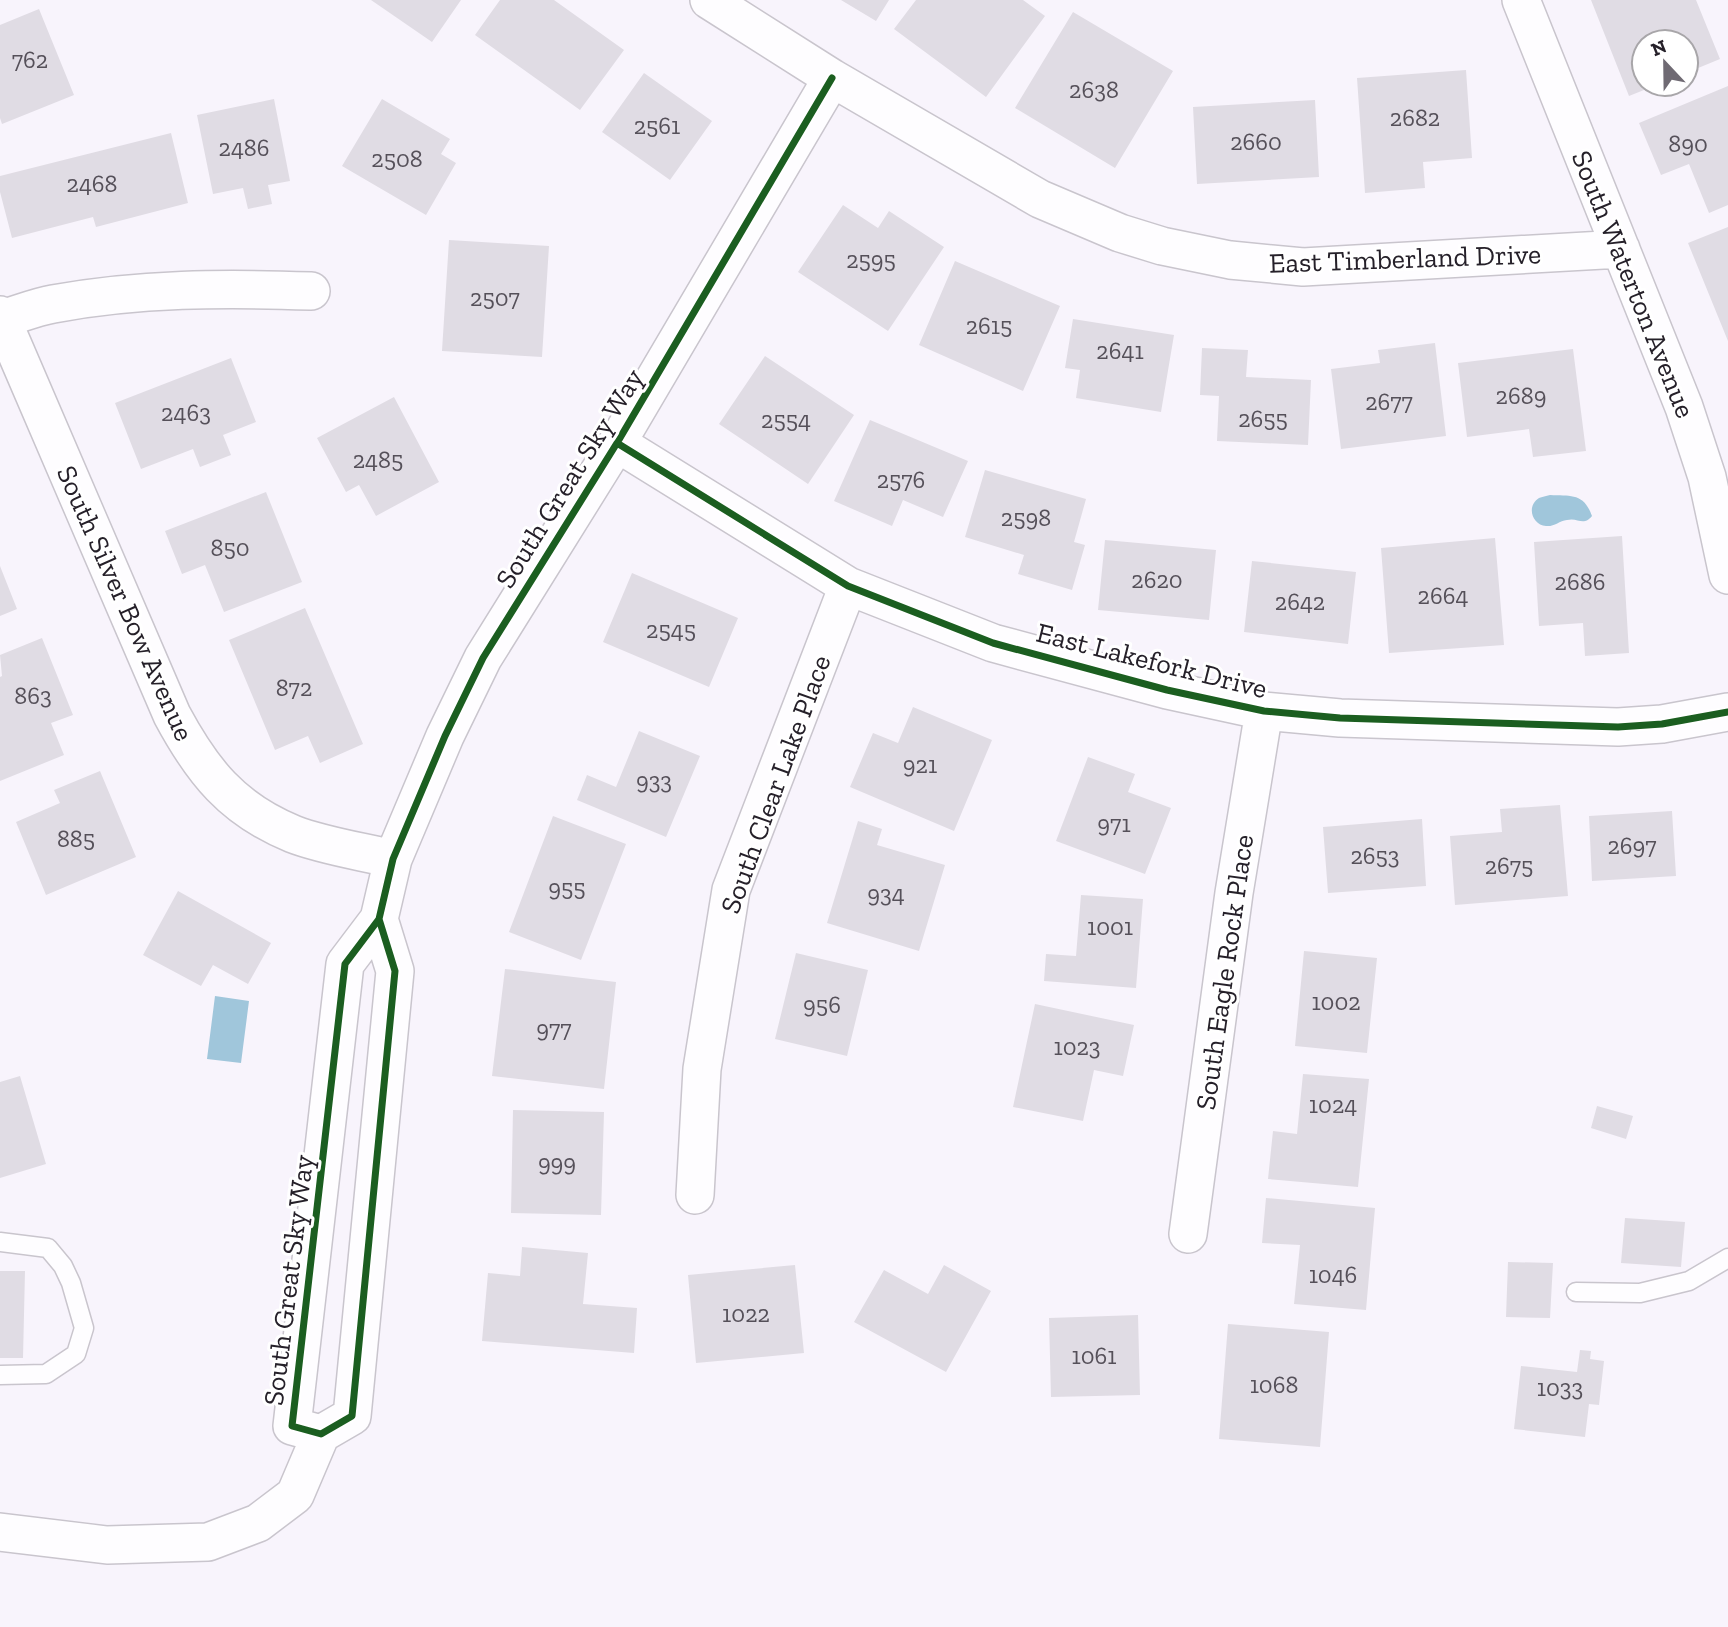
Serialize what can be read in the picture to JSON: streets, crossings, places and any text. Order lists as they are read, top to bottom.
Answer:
{
  "streets": {
    "street": [
      "East Timberland Drive",
      "South Waterton Avenue",
      "South Great Sky Way",
      "South Silver Bow Avenue",
      "East Lakefork Drive",
      "South Clear Lake Place",
      "South Eagle Rock Place"
    ]
  },
  "crossings": [
    ["East Timberland Drive", "South Waterton Avenue"],
    ["East Timberland Drive", "South Great Sky Way"],
    ["South Great Sky Way", "South Silver Bow Avenue"],
    ["South Great Sky Way", "East Lakefork Drive"],
    ["East Lakefork Drive", "South Clear Lake Place"],
    ["East Lakefork Drive", "South Eagle Rock Place"]
  ],
  "house_numbers": [
    "762",
    "2638",
    "2682",
    "2561",
    "2660",
    "890",
    "2486",
    "2508",
    "2468",
    "2595",
    "2507",
    "2615",
    "2641",
    "2689",
    "2677",
    "2463",
    "2655",
    "2554",
    "2485",
    "2576",
    "2598",
    "850",
    "2620",
    "2686",
    "2664",
    "2642",
    "2545",
    "872",
    "863",
    "921",
    "933",
    "971",
    "885",
    "2697",
    "2653",
    "2675",
    "955",
    "934",
    "1001",
    "1002",
    "956",
    "977",
    "1023",
    "1024",
    "999",
    "1046",
    "1022",
    "1061",
    "1068",
    "1033"
  ],
  "north": "top"
}
